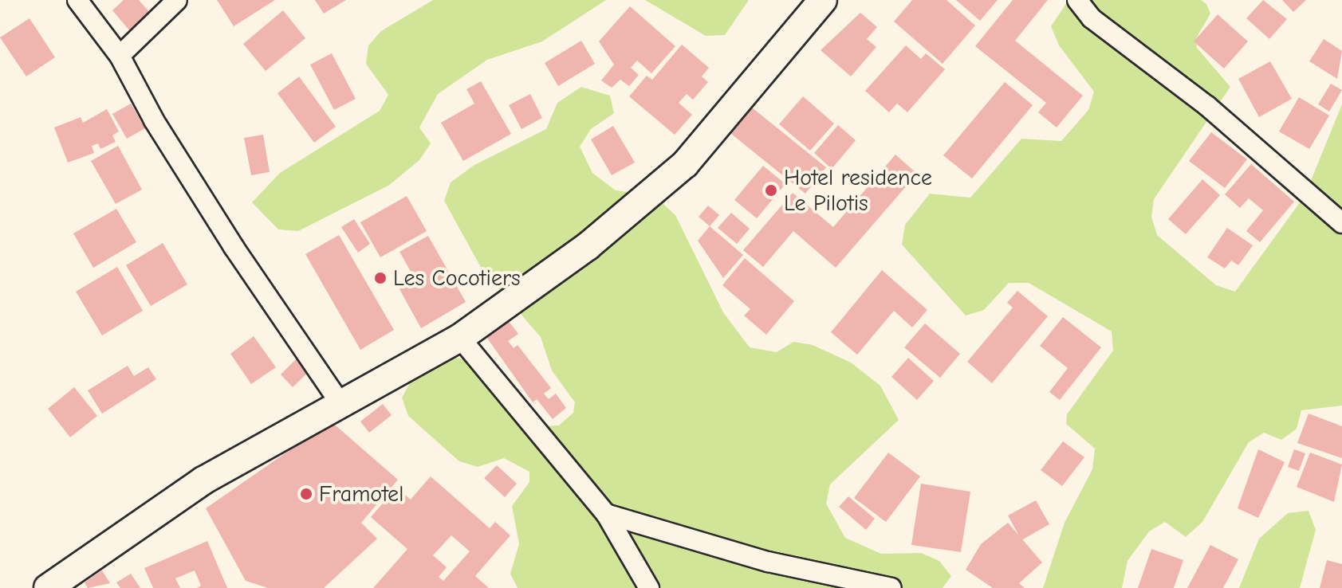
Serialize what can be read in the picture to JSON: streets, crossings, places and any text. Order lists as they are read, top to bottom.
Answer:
{
  "places": ["Hotel residence Le Pilotis", "Les Cocotiers", "Framotel"]
}
